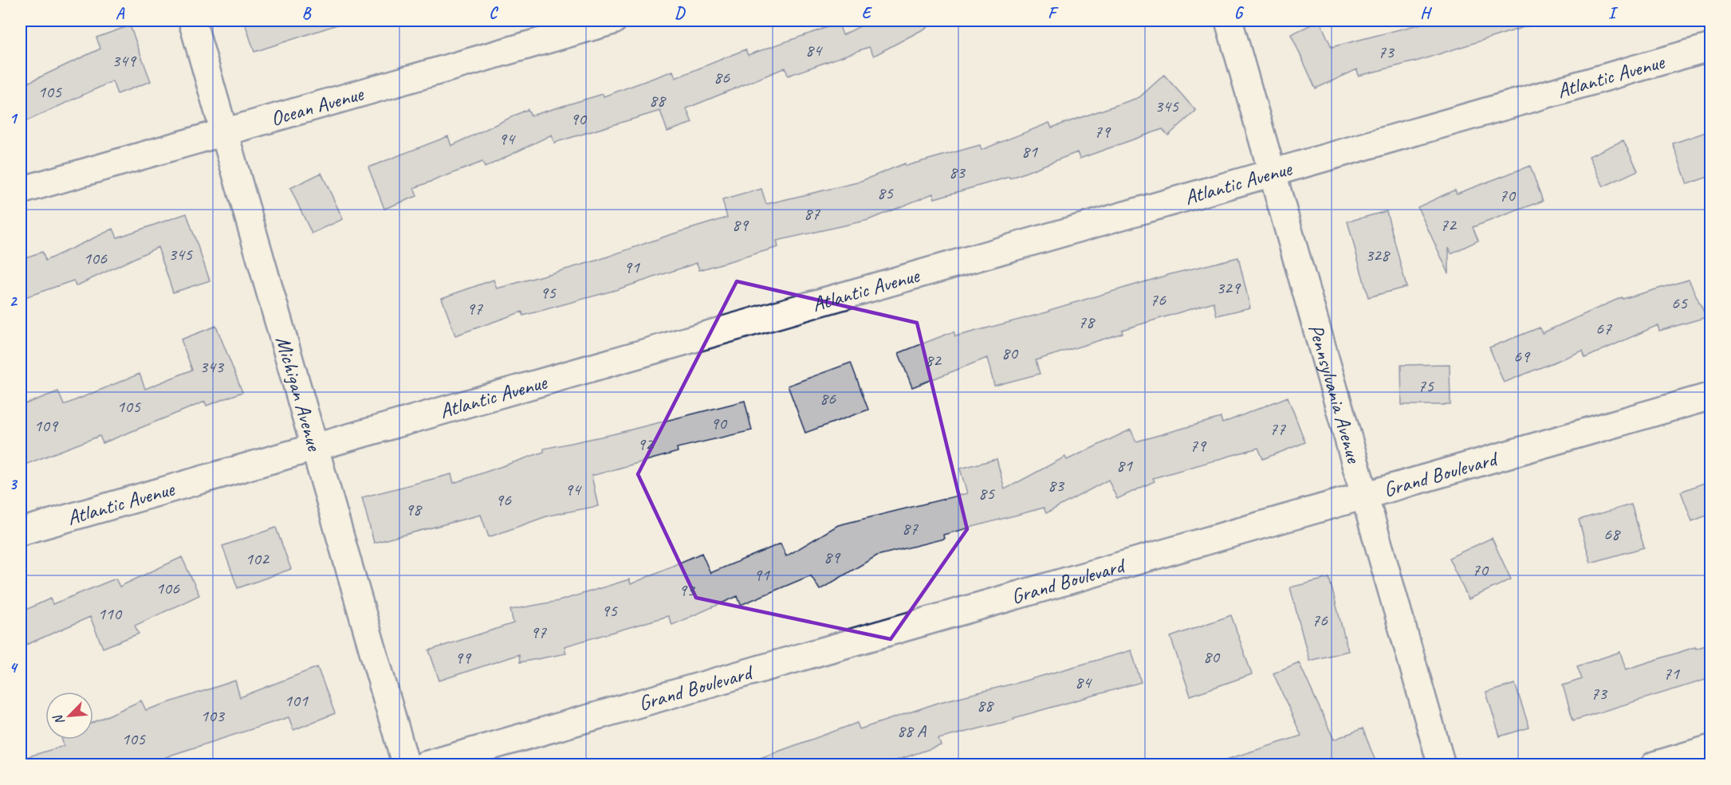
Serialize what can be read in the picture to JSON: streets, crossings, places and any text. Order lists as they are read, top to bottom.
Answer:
{
  "streets": {
    "street": [
      "Atlantic Avenue",
      "Ocean Avenue",
      "Pennsylvania Avenue",
      "Michigan Avenue",
      "Grand Boulevard"
    ]
  },
  "crossings": [
    ["Atlantic Avenue", "Pennsylvania Avenue"],
    ["Atlantic Avenue", "Michigan Avenue"],
    ["Ocean Avenue", "Michigan Avenue"],
    ["Pennsylvania Avenue", "Grand Boulevard"]
  ],
  "house_numbers": [
    "84",
    "73",
    "349",
    "86",
    "105",
    "88",
    "345",
    "90",
    "79",
    "94",
    "81",
    "83",
    "85",
    "70",
    "87",
    "89",
    "72",
    "345",
    "328",
    "106",
    "91",
    "329",
    "95",
    "76",
    "65",
    "97",
    "78",
    "67",
    "80",
    "69",
    "82",
    "343",
    "75",
    "86",
    "105",
    "90",
    "109",
    "77",
    "92",
    "79",
    "81",
    "83",
    "94",
    "85",
    "96",
    "98",
    "87",
    "68",
    "89",
    "102",
    "70",
    "91",
    "106",
    "93",
    "95",
    "110",
    "76",
    "97",
    "80",
    "99",
    "71",
    "84",
    "73",
    "101",
    "88",
    "103",
    "88 A",
    "105"
  ],
  "north": "bottom left",
  "grid": {
    "columns": [
      "A",
      "B",
      "C",
      "D",
      "E",
      "F",
      "G",
      "H",
      "I"
    ],
    "rows": [
      "1",
      "2",
      "3",
      "4"
    ]
  }
}
